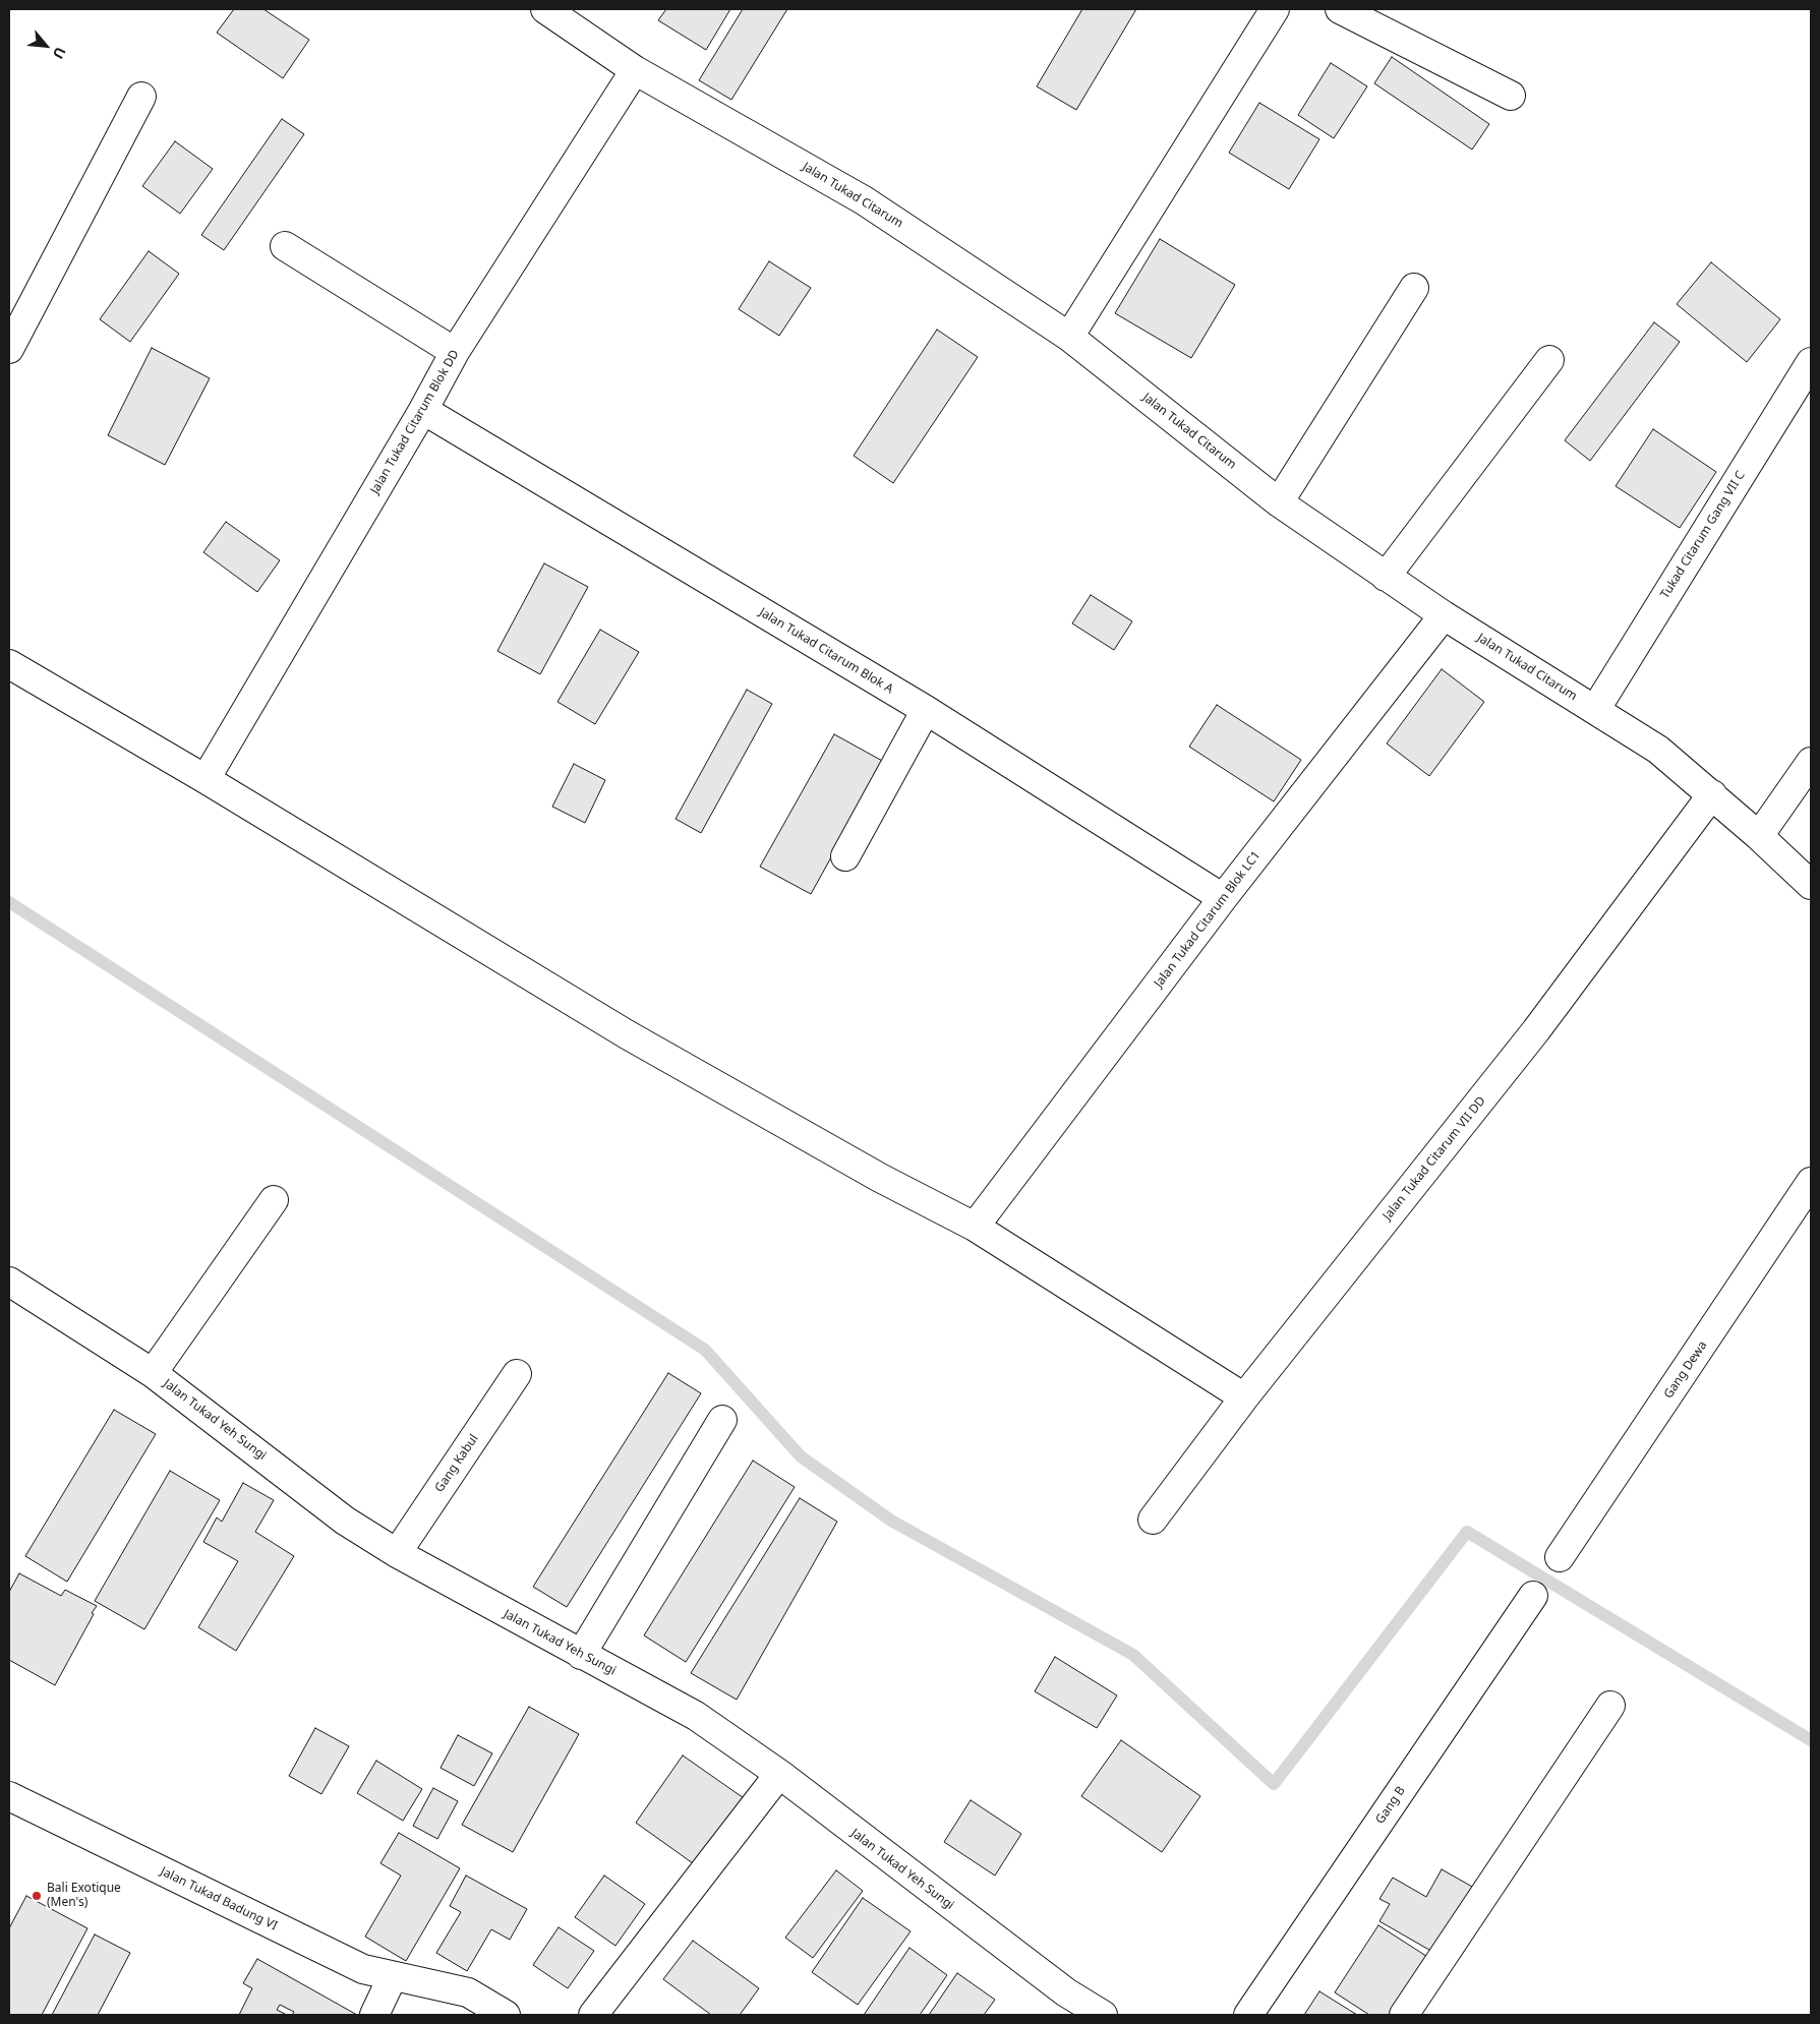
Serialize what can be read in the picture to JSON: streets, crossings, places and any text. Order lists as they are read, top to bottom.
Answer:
{
  "streets": {
    "street": [
      "Jalan Tukad Citarum",
      "Jalan Tukad Citarum Blok DD",
      "Tukad Citarum Gang VII C",
      "Jalan Tukad Citarum Blok A",
      "Jalan Tukad Citarum Blok LC1",
      "Jalan Tukad Citarum VII DD",
      "Gang Dewa",
      "Jalan Tukad Yeh Sungi",
      "Gang Kabul",
      "Gang B",
      "Jalan Tukad Badung VI"
    ]
  },
  "crossings": [
    ["Jalan Tukad Citarum", "Jalan Tukad Citarum Blok DD"],
    ["Jalan Tukad Citarum", "Tukad Citarum Gang VII C"],
    ["Jalan Tukad Citarum", "Jalan Tukad Citarum Blok LC1"],
    ["Jalan Tukad Citarum", "Jalan Tukad Citarum VII DD"],
    ["Jalan Tukad Citarum Blok DD", "Jalan Tukad Citarum Blok A"],
    ["Jalan Tukad Citarum Blok A", "Jalan Tukad Citarum Blok LC1"],
    ["Jalan Tukad Yeh Sungi", "Gang Kabul"]
  ],
  "places": ["Bali Exotique (Men's)"],
  "north": "bottom right"
}
